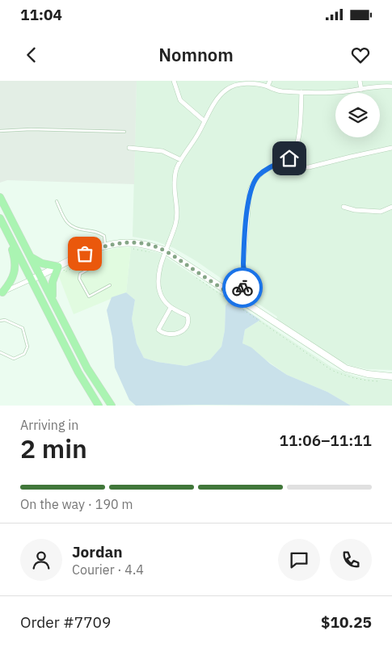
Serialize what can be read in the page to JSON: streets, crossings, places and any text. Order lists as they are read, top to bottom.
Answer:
{
  "page": {
    "status": "11:04",
    "header": "Nomnom",
    "heading": ["2 min", "Arriving in", "11:06–11:11"],
    "panel": [
      "Jordan",
      "Courier · 4.4",
      "Order #7709",
      "$10.25"
    ],
    "bar": "On the way · 190 m"
  }
}
